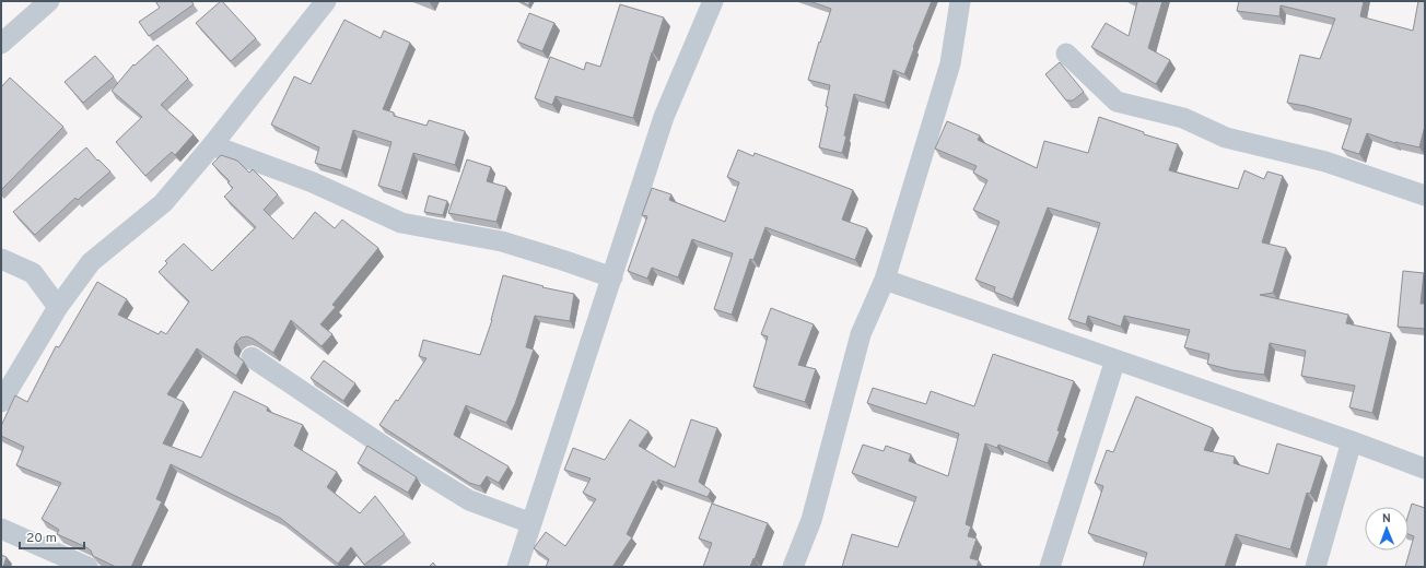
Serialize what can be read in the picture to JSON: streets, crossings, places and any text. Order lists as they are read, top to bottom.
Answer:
{
  "scale_bar": "20 m",
  "north": "top"
}
